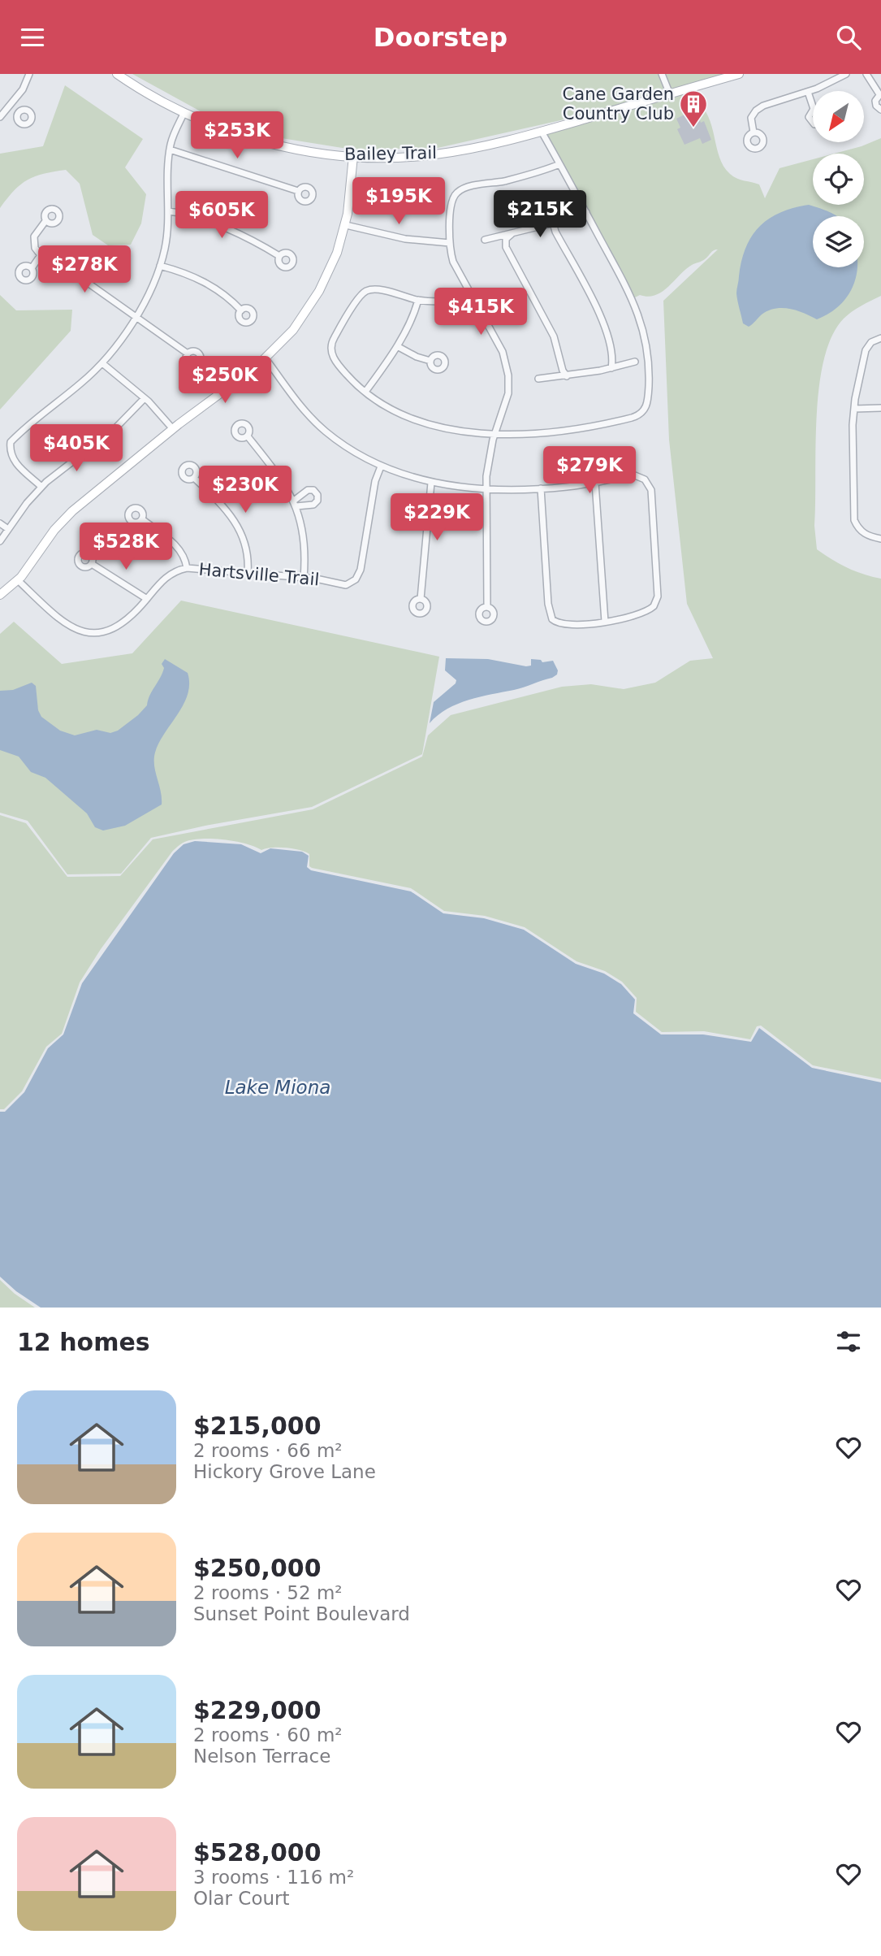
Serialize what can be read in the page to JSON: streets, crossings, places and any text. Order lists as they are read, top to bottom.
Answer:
{
  "streets": {
    "street": ["Bailey Trail", "Hartsville Trail"]
  },
  "water": ["Lake Miona"],
  "places": {
    "building": ["Cane Garden Country Club"]
  },
  "north": "bottom left",
  "page": {
    "header": "Doorstep",
    "price": [
      "$253K",
      "$195K",
      "$215K",
      "$605K",
      "$278K",
      "$415K",
      "$250K",
      "$405K",
      "$279K",
      "$230K",
      "$229K",
      "$528K"
    ],
    "heading": "12 homes",
    "list": [
      {
        "name": "$215,000",
        "note": "2 rooms · 66 m² · Hickory Grove Lane"
      },
      {
        "name": "$250,000",
        "note": "2 rooms · 52 m² · Sunset Point Boulevard"
      },
      {
        "name": "$229,000",
        "note": "2 rooms · 60 m² · Nelson Terrace"
      },
      {
        "name": "$528,000",
        "note": "3 rooms · 116 m² · Olar Court"
      }
    ]
  }
}
